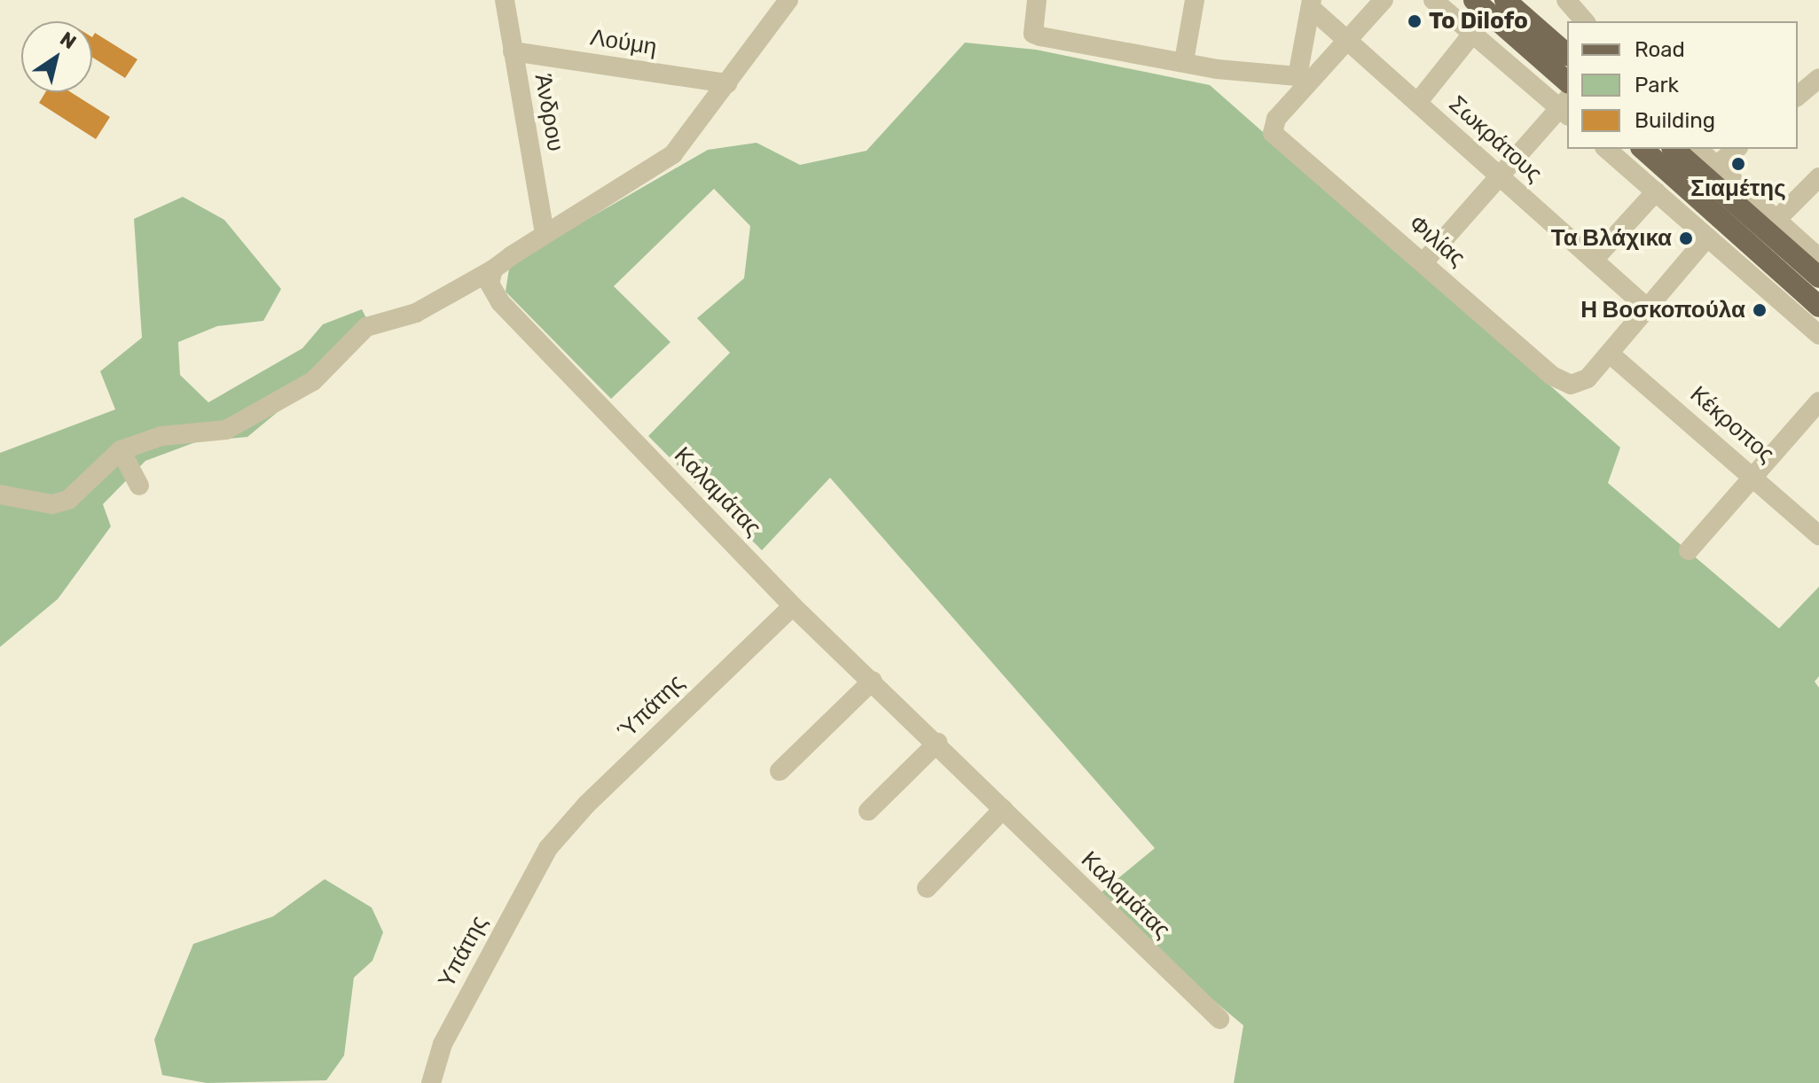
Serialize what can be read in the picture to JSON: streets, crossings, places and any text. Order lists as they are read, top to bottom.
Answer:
{
  "streets": {
    "street": [
      "Λούμη",
      "Άνδρου",
      "Σωκράτους",
      "Φιλίας",
      "Κέκροπος",
      "Καλαμάτας",
      "Ύπάτης",
      "Υπάτης"
    ]
  },
  "crossings": [
    ["Λούμη", "Άνδρου"],
    ["Φιλίας", "Κέκροπος"],
    ["Καλαμάτας", "Ύπάτης"],
    ["Ύπάτης", "Υπάτης"]
  ],
  "places": [
    "To Dilofo",
    "Σιαμέτης",
    "Τα Βλάχικα",
    "Η Βοσκοπούλα"
  ],
  "legend": ["Road", "Park", "Building"],
  "north": "top right"
}
